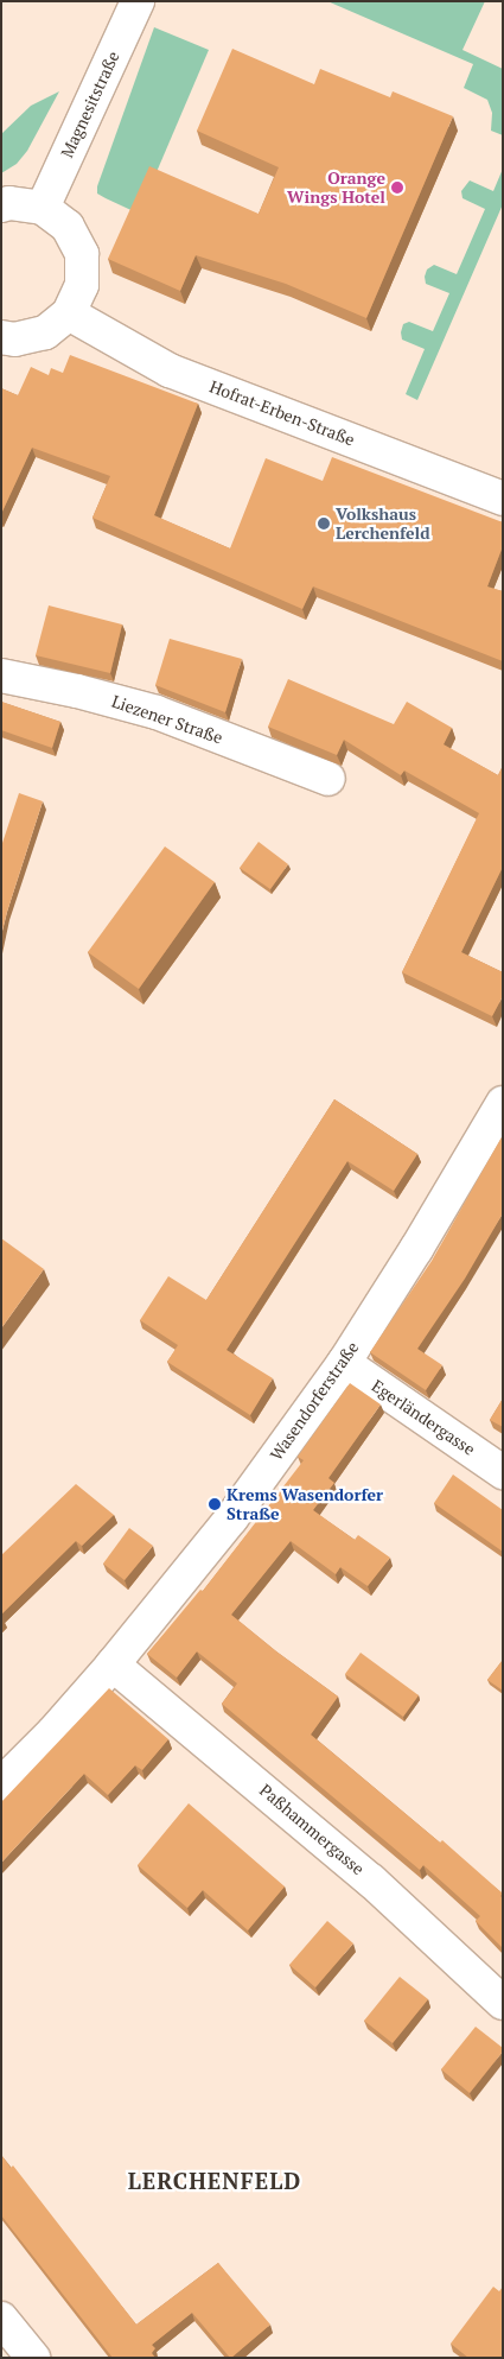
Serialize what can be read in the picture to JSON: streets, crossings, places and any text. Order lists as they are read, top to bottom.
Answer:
{
  "streets": {
    "street": [
      "Magnesitstraße",
      "Hofrat-Erben-Straße",
      "Liezener Straße",
      "Wasendorferstraße",
      "Egerländergasse",
      "Paßhammergasse"
    ]
  },
  "crossings": [
    ["Wasendorferstraße", "Egerländergasse"],
    ["Wasendorferstraße", "Paßhammergasse"]
  ],
  "districts": ["LERCHENFELD"],
  "places": ["Orange Wings Hotel", "Volkshaus Lerchenfeld", "Krems Wasendorfer Straße"]
}
